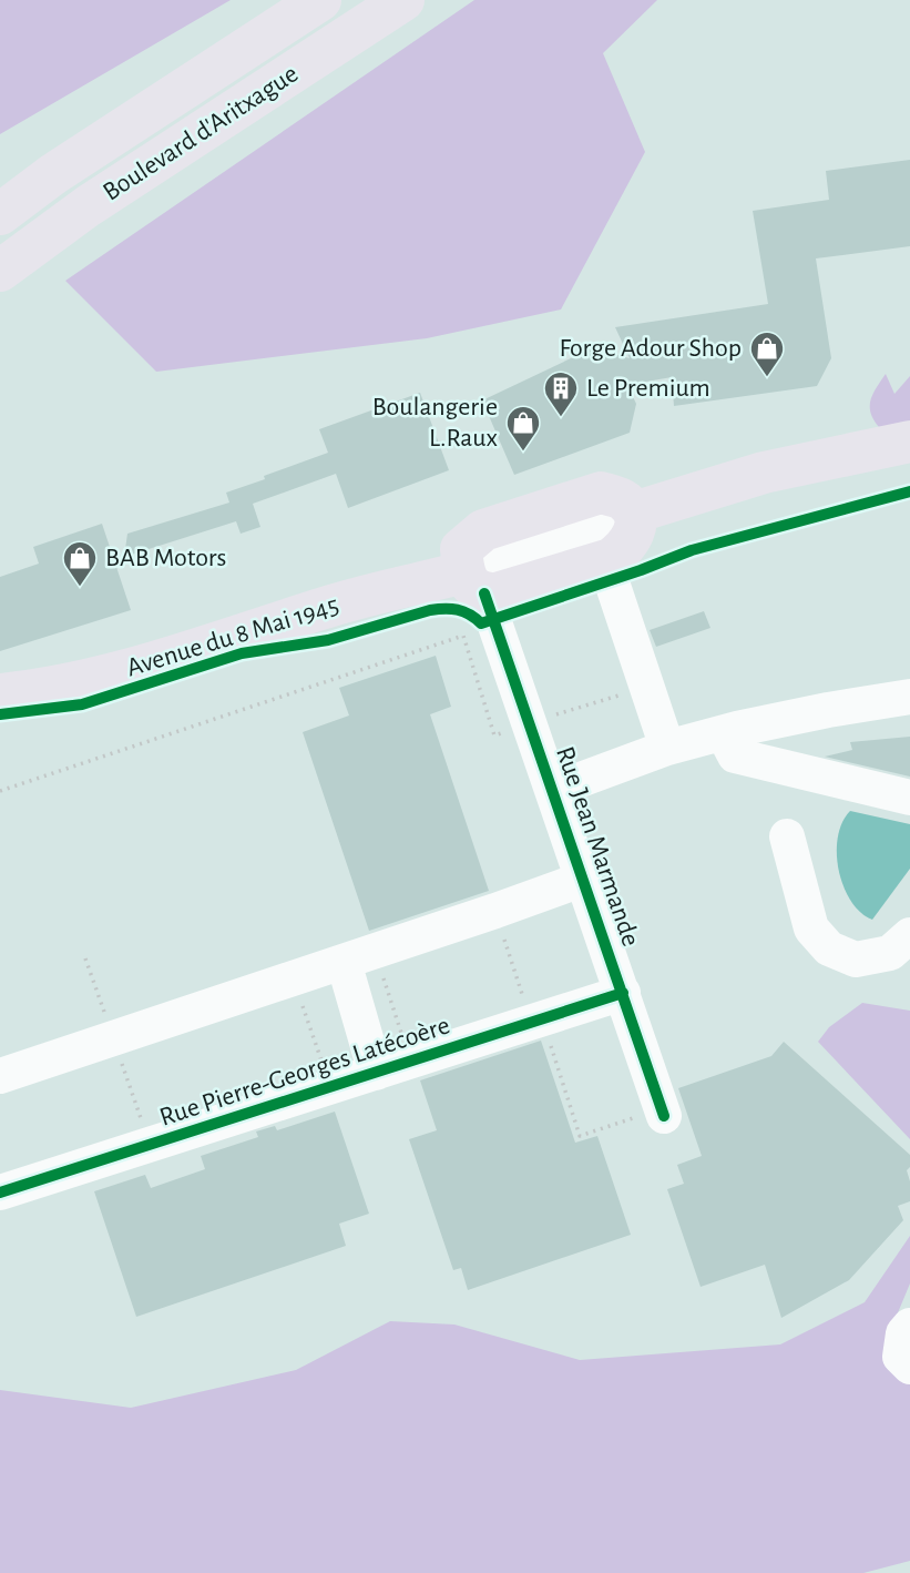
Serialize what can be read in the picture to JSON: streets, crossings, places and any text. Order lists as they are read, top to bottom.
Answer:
{
  "streets": {
    "main road": ["Boulevard d'Aritxague", "Avenue du 8 Mai 1945"],
    "street": ["Rue Jean Marmande", "Rue Pierre-Georges Latécoère"]
  },
  "crossings": [
    ["Avenue du 8 Mai 1945", "Rue Jean Marmande"],
    ["Rue Jean Marmande", "Rue Pierre-Georges Latécoère"]
  ],
  "places": {
    "shop": ["Forge Adour Shop", "Boulangerie L.Raux", "BAB Motors"],
    "building": ["Le Premium"]
  }
}
